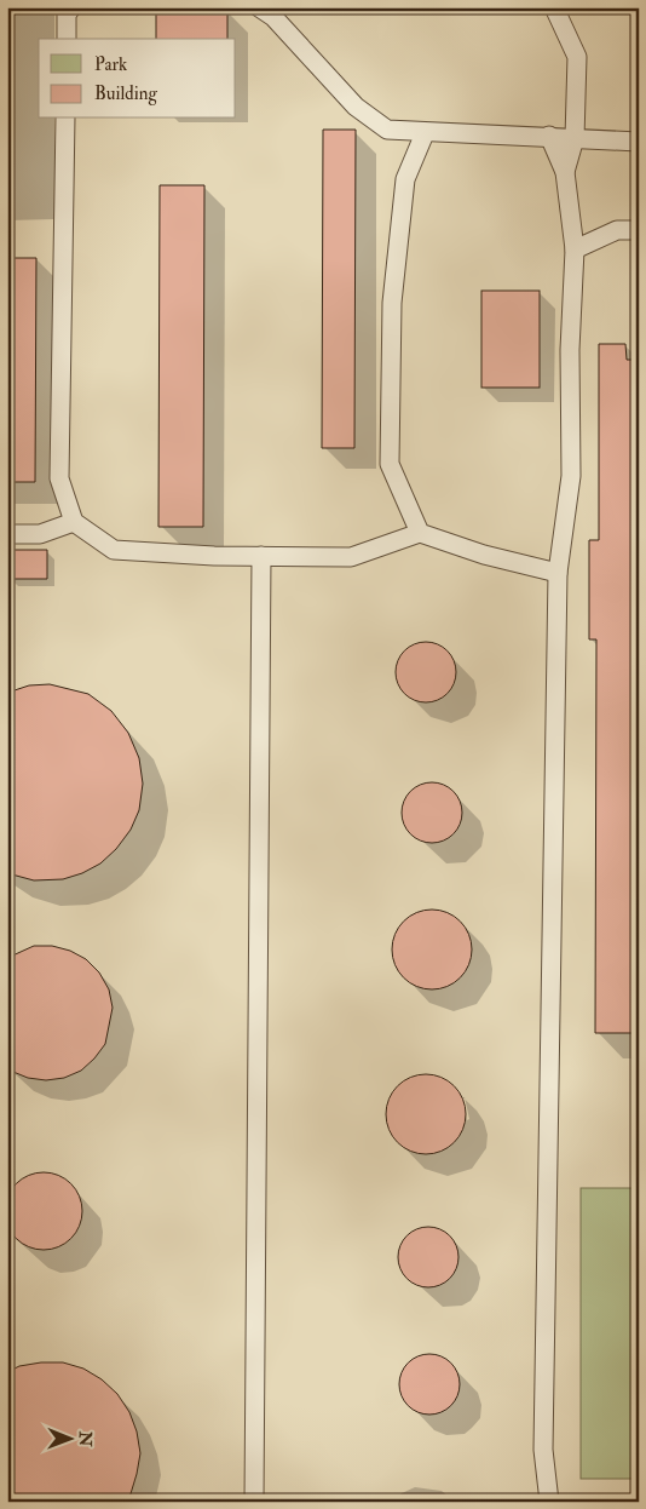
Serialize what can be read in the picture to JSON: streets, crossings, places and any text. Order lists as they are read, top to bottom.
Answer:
{
  "legend": ["Park", "Building"],
  "north": "right"
}
